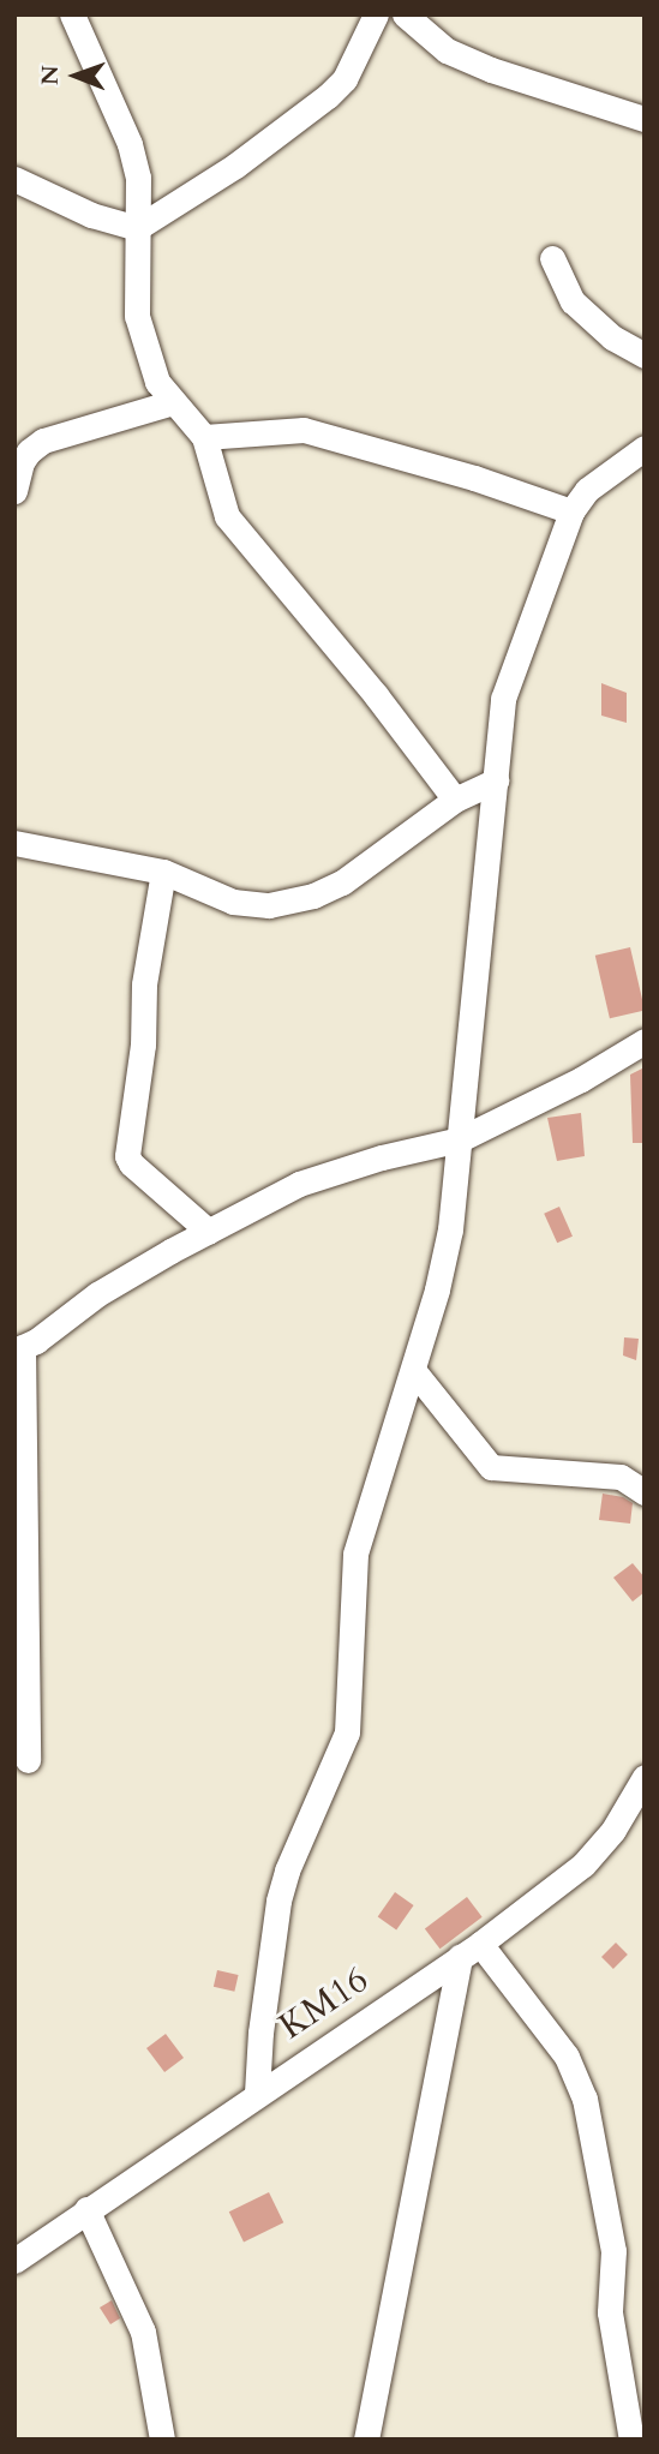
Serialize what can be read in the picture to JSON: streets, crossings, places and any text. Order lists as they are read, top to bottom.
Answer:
{
  "streets": {
    "street": ["KM16"]
  },
  "north": "left"
}
